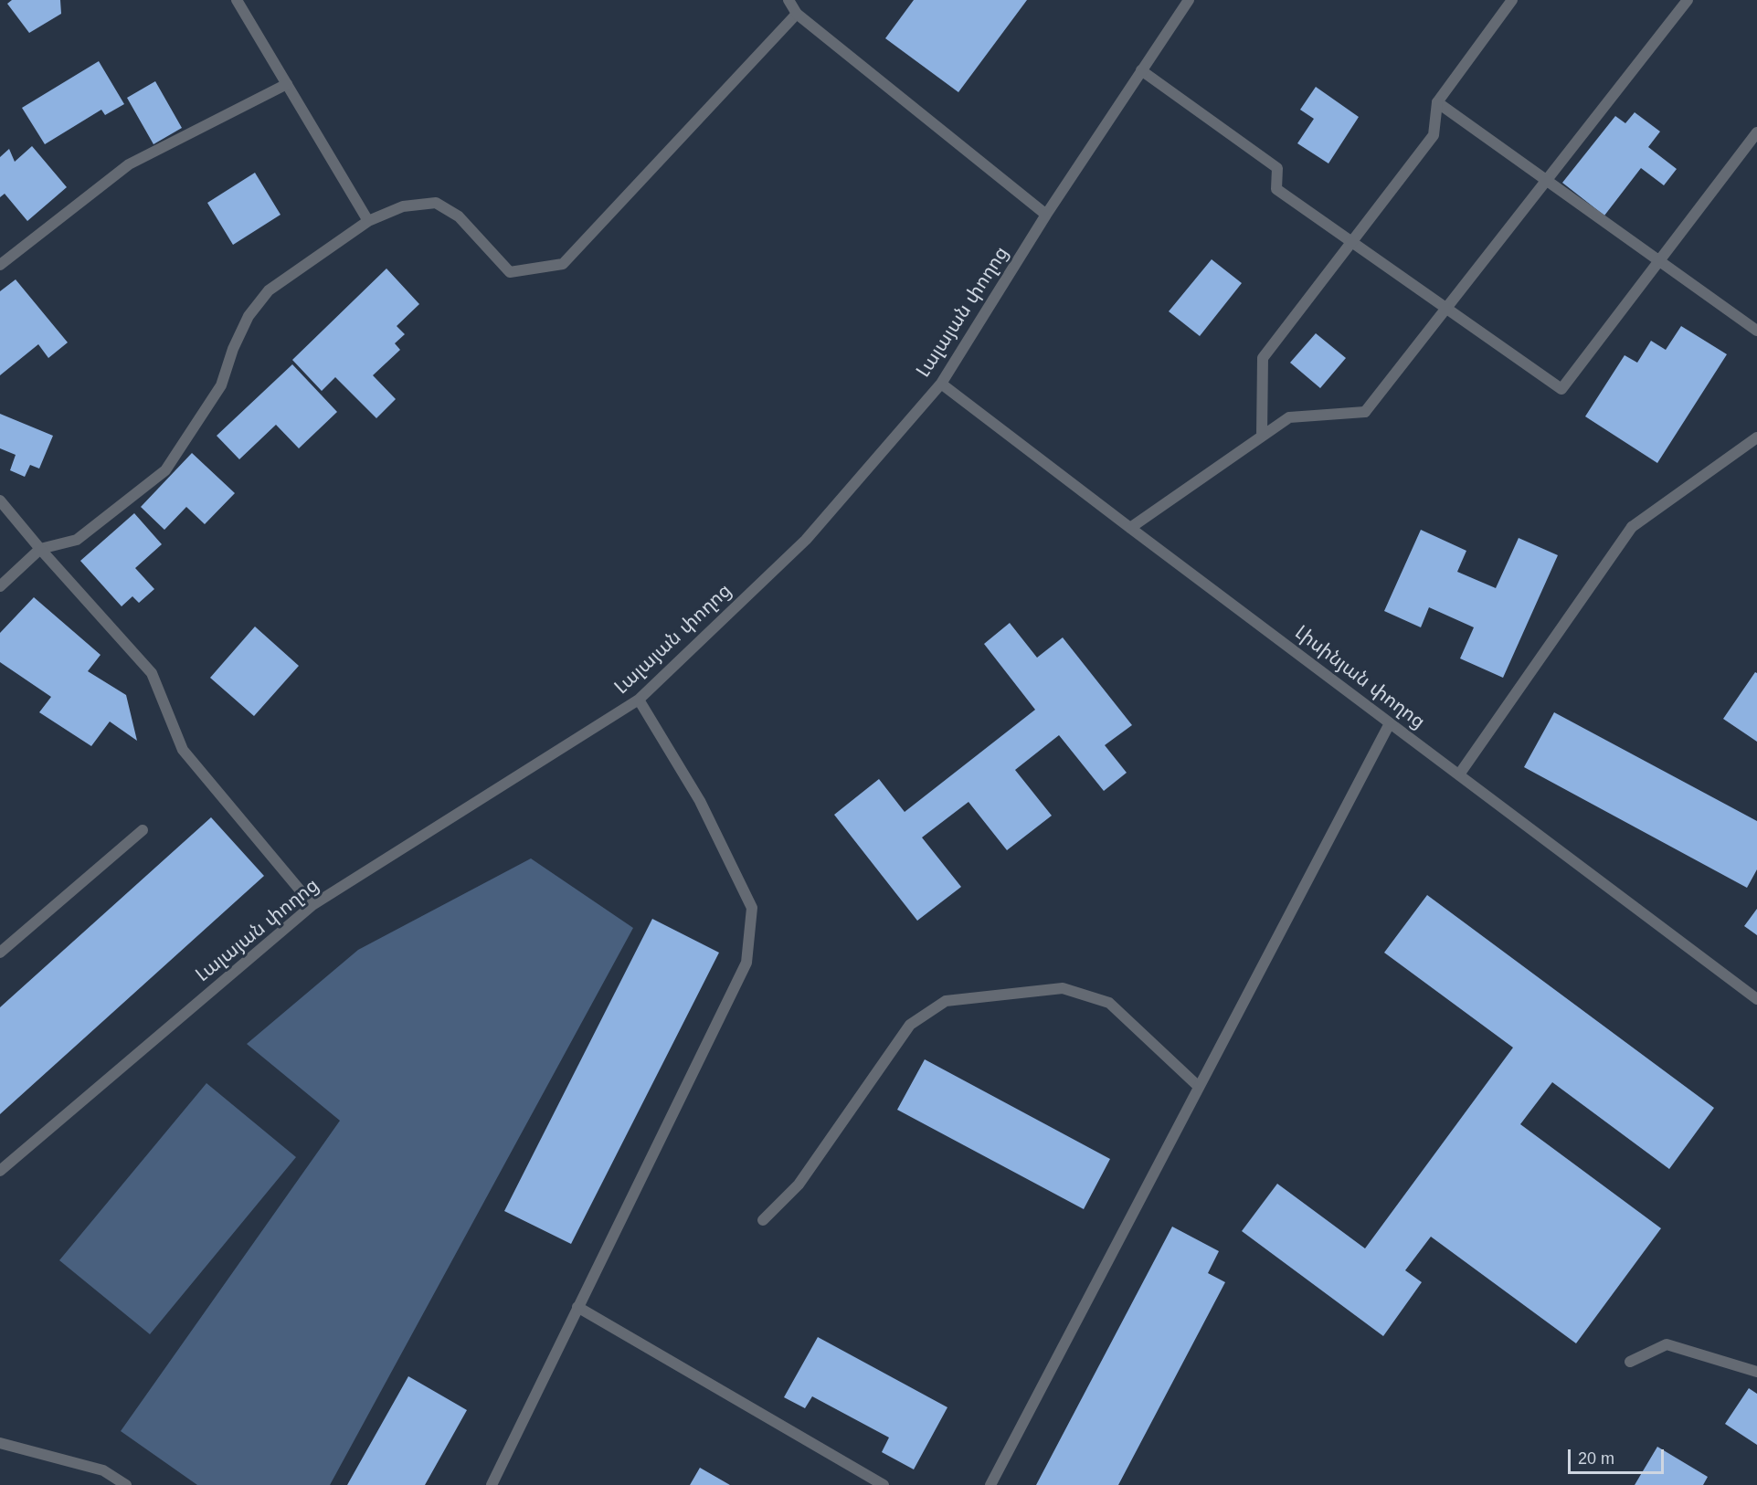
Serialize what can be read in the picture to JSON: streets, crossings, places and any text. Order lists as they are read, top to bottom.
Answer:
{
  "streets": {
    "street": ["Լալայան փողոց", "Լիսինյան փողոց"]
  },
  "crossings": [
    ["Լալայան փողոց", "Լիսինյան փողոց"]
  ],
  "scale_bar": "20 m"
}
